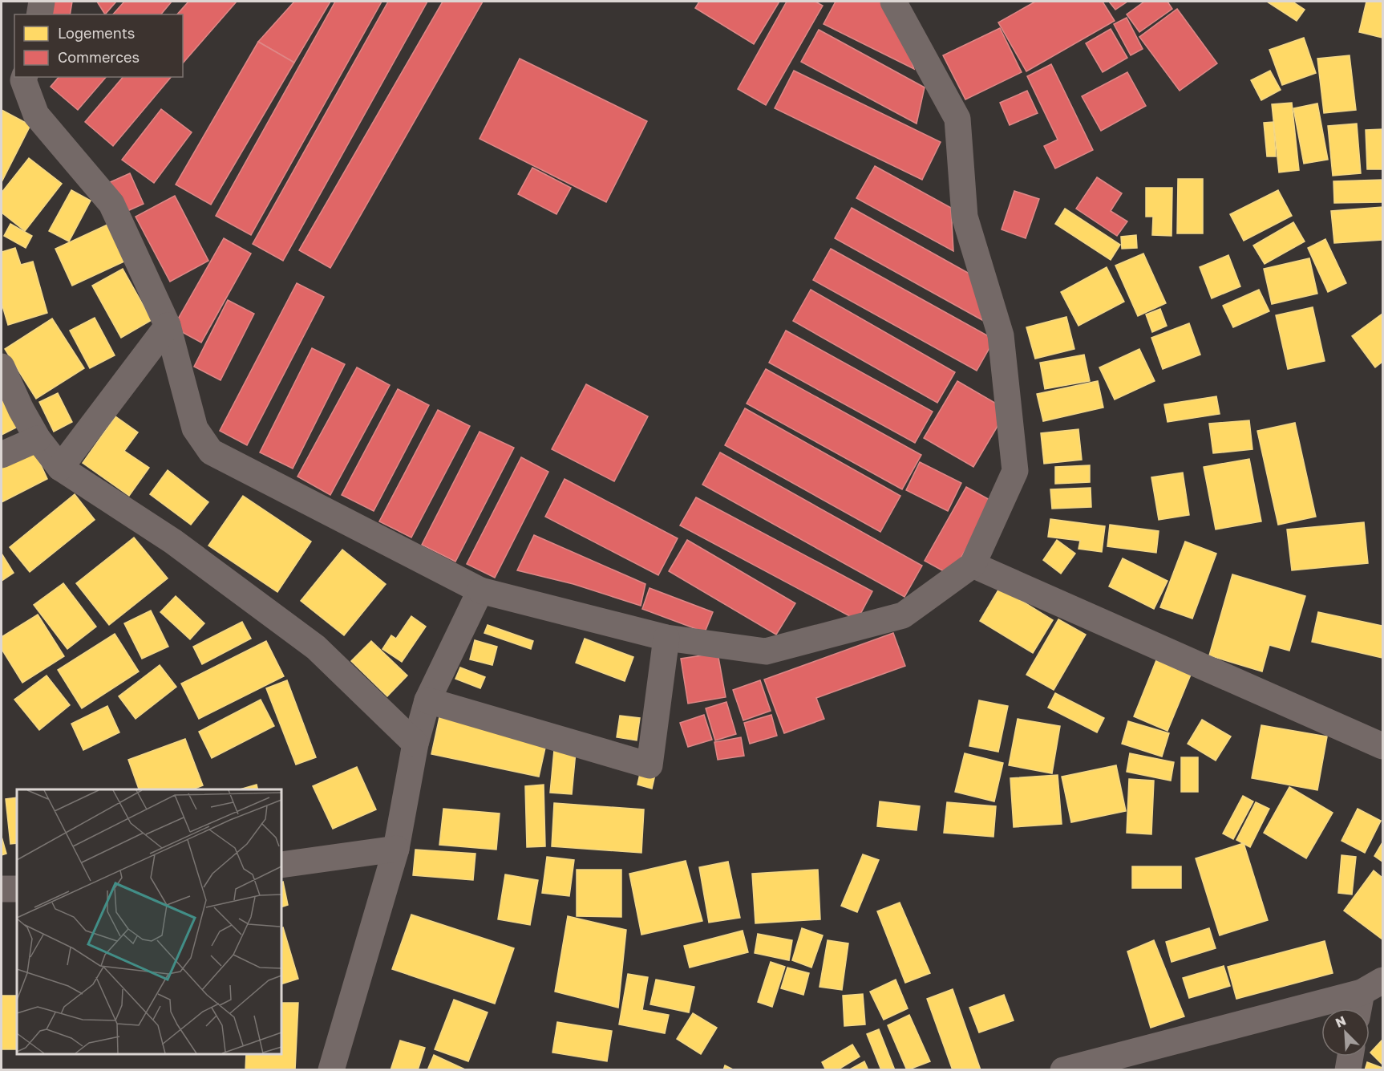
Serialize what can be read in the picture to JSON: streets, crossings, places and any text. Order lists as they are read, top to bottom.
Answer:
{
  "legend": ["Logements", "Commerces"],
  "north": "top left"
}
